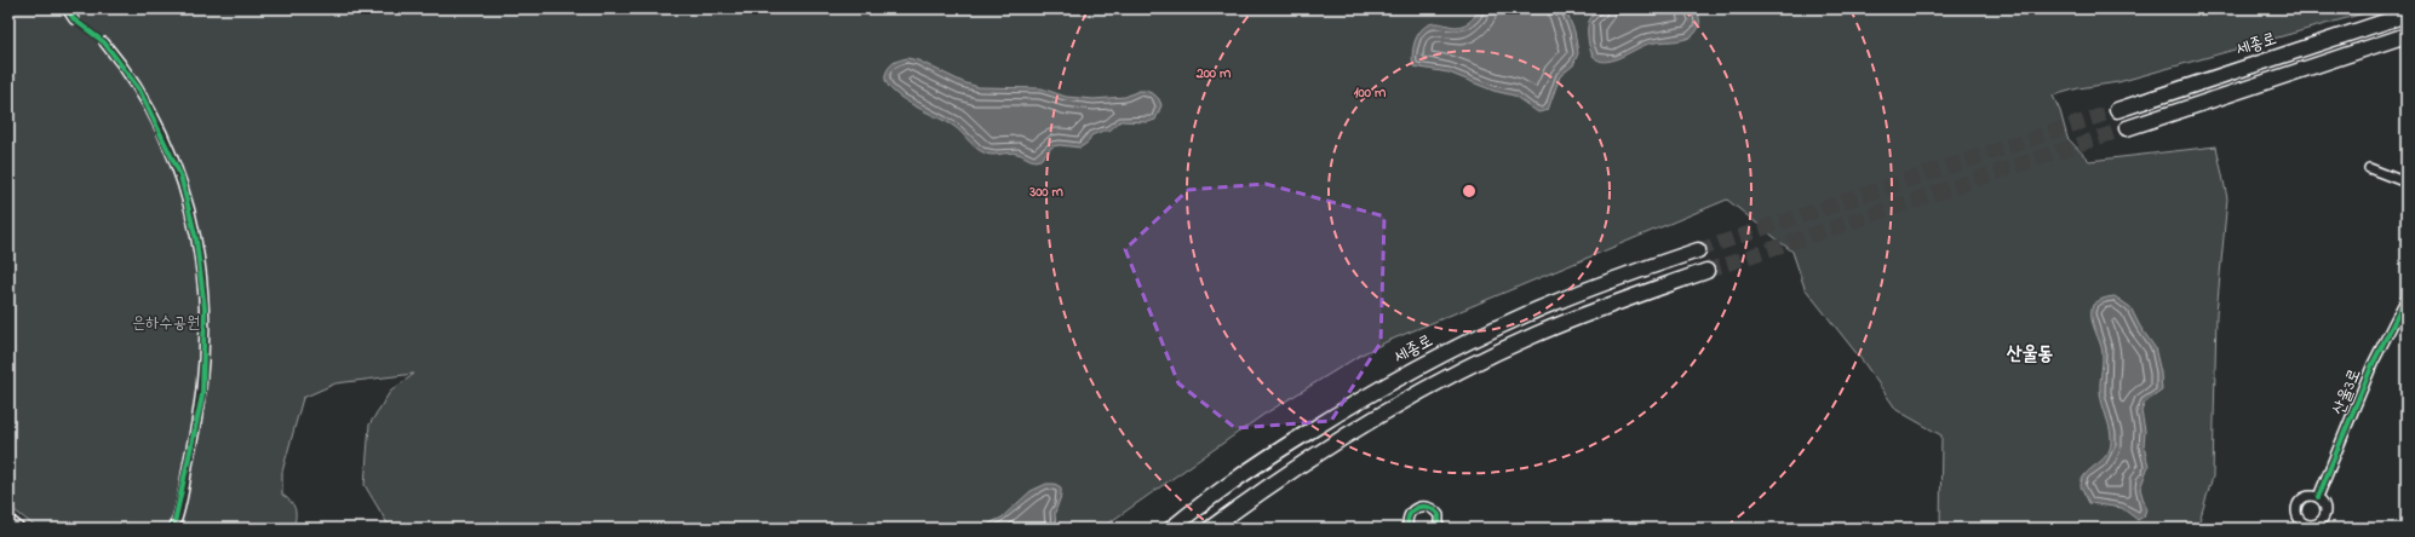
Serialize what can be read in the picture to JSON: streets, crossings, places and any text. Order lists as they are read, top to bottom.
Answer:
{
  "streets": {
    "highway": ["세종로"],
    "street": ["산울3로"]
  },
  "districts": ["산울동"],
  "parks": ["은하수공원"],
  "rings": ["200 m", "100 m", "300 m"]
}
